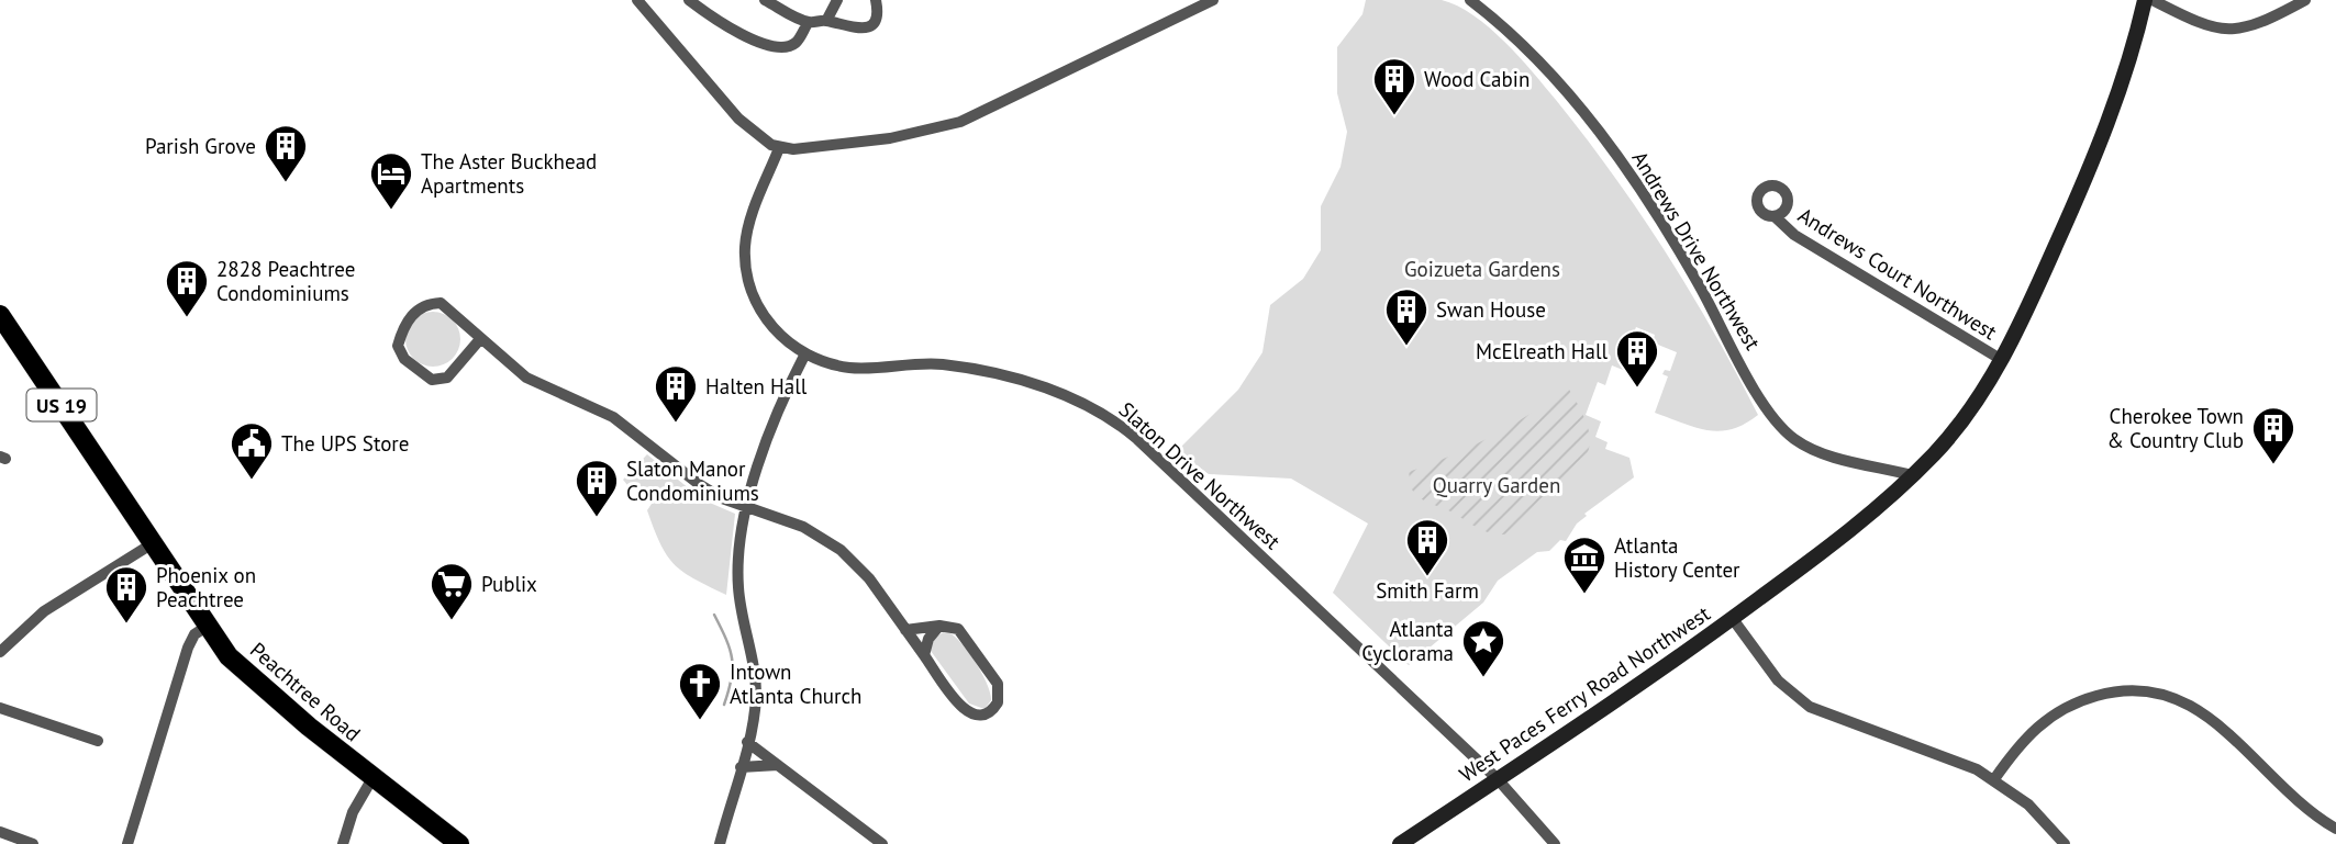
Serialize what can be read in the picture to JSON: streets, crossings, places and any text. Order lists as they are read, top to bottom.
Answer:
{
  "streets": {
    "highway": ["US 19", "Peachtree Road"],
    "main road": ["West Paces Ferry Road Northwest"],
    "street": ["Andrews Drive Northwest", "Andrews Court Northwest", "Slaton Drive Northwest"]
  },
  "crossings": [
    ["Andrews Drive Northwest", "West Paces Ferry Road Northwest"],
    ["Andrews Court Northwest", "West Paces Ferry Road Northwest"],
    ["US 19", "Peachtree Road"],
    ["Slaton Drive Northwest", "West Paces Ferry Road Northwest"]
  ],
  "parks": ["Goizueta Gardens", "Quarry Garden"],
  "places": {
    "building": [
      "Wood Cabin",
      "Parish Grove",
      "2828 Peachtree Condominiums",
      "Swan House",
      "McElreath Hall",
      "Halten Hall",
      "Cherokee Town & Country Club",
      "Slaton Manor Condominiums",
      "Smith Farm",
      "Phoenix on Peachtree"
    ],
    "hotel": ["The Aster Buckhead Apartments"],
    "public building": ["The UPS Store"],
    "museum": ["Atlanta History Center"],
    "supermarket": ["Publix"],
    "place": ["Atlanta Cyclorama"],
    "church": ["Intown Atlanta Church"]
  }
}
